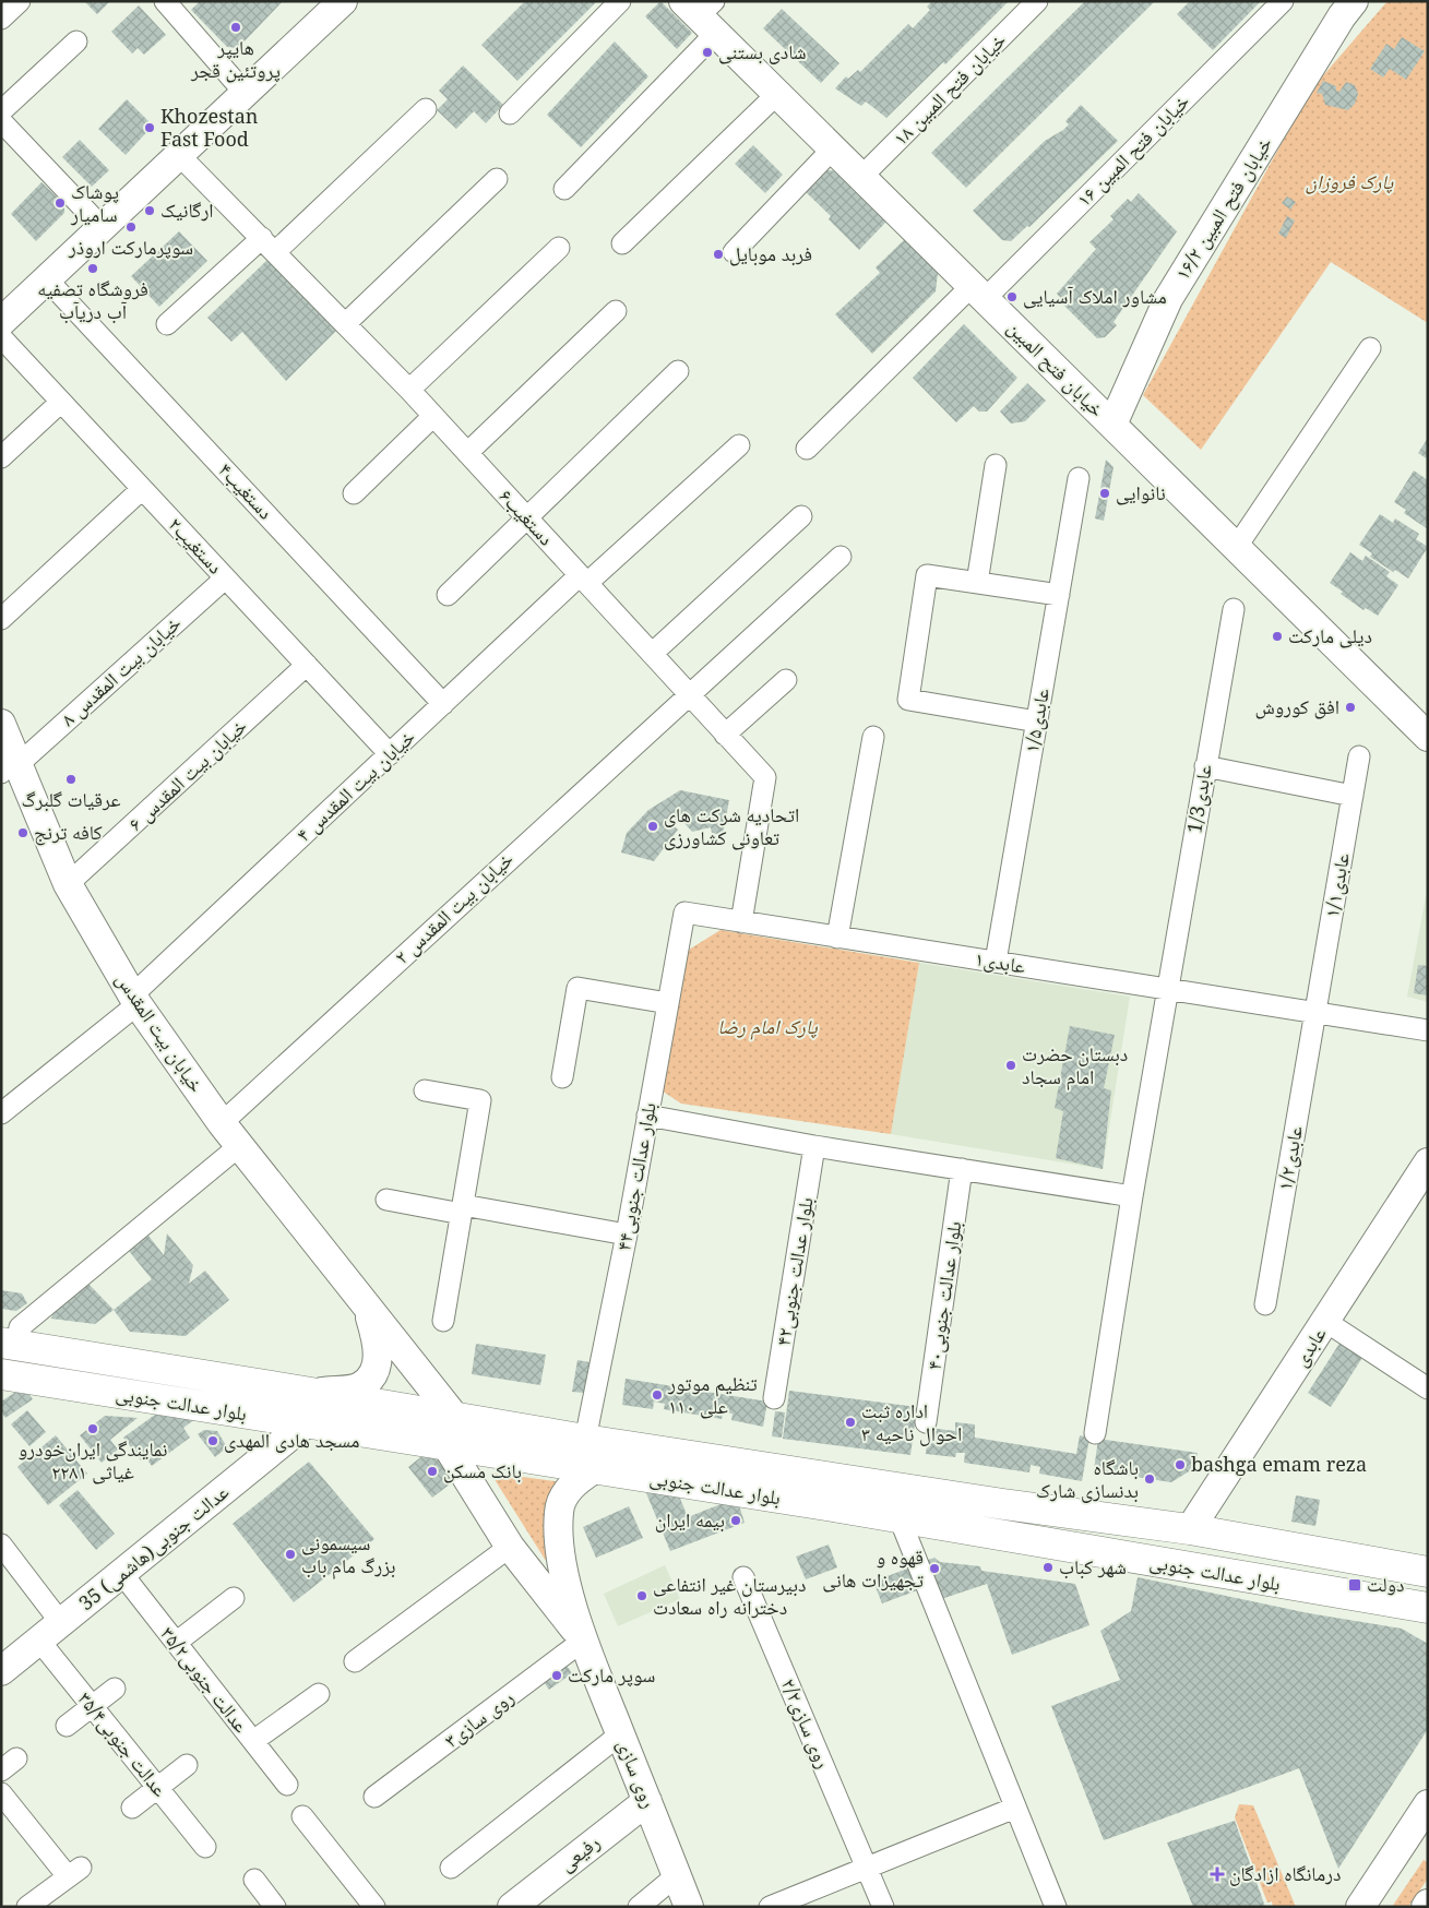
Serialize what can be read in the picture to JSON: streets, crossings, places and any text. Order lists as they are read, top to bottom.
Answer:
{
  "streets": {
    "main road": ["بلوار عدالت جنوبی"],
    "street": [
      "خیابان فتح المبین ۱۸",
      "خیابان فتح المبین ۱۶",
      "خیابان فتح المبین ۱۶/۲",
      "خیابان فتح المبین",
      "دستغیب۴",
      "دستغیب۶",
      "۲دستغیب",
      "خیابان بیت المقدس ۸",
      "عابدی۱/۵",
      "خیابان بیت المقدس ۶",
      "خیابان بیت المقدس ۴",
      "عابدی1/3",
      "عابدی۱/۱",
      "خیابان بیت المقدس ۲",
      "۱عابدی",
      "خیابان بیت المقدس",
      "عابدی۱/۲",
      "بلوار عدالت جنوبی۴۴",
      "بلوار عدالت جنوبی۴۲",
      "بلوار عدالت جنوبی۴۰",
      "عابدی",
      "35 عدالت جنوبی(هاشمی)",
      "عدالت جنوبی۳۵/۲",
      "روی سازی۳",
      "روی سازی۲/۲",
      "عدالت جنوبی۳۵/۴",
      "روی سازی",
      "رفیعی"
    ]
  },
  "crossings": [
    ["خیابان فتح المبین ۱۸", "خیابان فتح المبین"],
    ["خیابان فتح المبین ۱۶", "خیابان فتح المبین"],
    ["خیابان فتح المبین ۱۶/۲", "خیابان فتح المبین"],
    ["دستغیب۴", "خیابان بیت المقدس ۴"],
    ["دستغیب۶", "خیابان بیت المقدس ۴"],
    ["دستغیب۶", "خیابان بیت المقدس ۲"],
    ["دستغیب۶", "۱عابدی"],
    ["۲دستغیب", "خیابان بیت المقدس ۸"],
    ["۲دستغیب", "خیابان بیت المقدس ۶"],
    ["۲دستغیب", "خیابان بیت المقدس ۴"],
    ["خیابان بیت المقدس ۸", "خیابان بیت المقدس"],
    ["عابدی۱/۵", "۱عابدی"],
    ["خیابان بیت المقدس ۶", "خیابان بیت المقدس"],
    ["خیابان بیت المقدس ۴", "خیابان بیت المقدس"],
    ["عابدی1/3", "۱عابدی"],
    ["عابدی۱/۱", "۱عابدی"],
    ["عابدی۱/۱", "عابدی۱/۲"],
    ["خیابان بیت المقدس ۲", "خیابان بیت المقدس"],
    ["۱عابدی", "عابدی۱/۲"],
    ["۱عابدی", "بلوار عدالت جنوبی۴۴"],
    ["خیابان بیت المقدس", "بلوار عدالت جنوبی"],
    ["خیابان بیت المقدس", "روی سازی۳"],
    ["خیابان بیت المقدس", "روی سازی"],
    ["بلوار عدالت جنوبی۴۴", "بلوار عدالت جنوبی"],
    ["عابدی", "بلوار عدالت جنوبی"],
    ["بلوار عدالت جنوبی", "35 عدالت جنوبی(هاشمی)"],
    ["35 عدالت جنوبی(هاشمی)", "عدالت جنوبی۳۵/۲"],
    ["35 عدالت جنوبی(هاشمی)", "عدالت جنوبی۳۵/۴"],
    ["روی سازی۳", "روی سازی"],
    ["روی سازی", "رفیعی"]
  ],
  "parks": ["پارک فروزان", "پارک امام رضا"],
  "places": {
    "other": [
      "هایپر پروتئین قجر",
      "شادی بستنی",
      "Khozestan Fast Food",
      "پوشاک سامیار",
      "ارگانیک",
      "سوپرمارکت اروذر",
      "فربد موبایل",
      "فروشگاه تصفیه آب دریآب",
      "مشاور املاک آسیایی",
      "نانوایی",
      "دیلی مارکت",
      "افق کوروش",
      "عرقیات گلبرگ",
      "اتحادیه شرکت های تعاونی کشاورزی",
      "کافه ترنج",
      "دبستان حضرت امام سجاد",
      "تنظیم موتور علی ۱۱۰",
      "اداره ثبت احوال ناحیه ۳",
      "نمایندگی ایران‌خودرو غیاثی ۲۲۸۱",
      "مسجد هادی المهدی",
      "bashga emam reza",
      "بانک مسکن",
      "باشگاه بدنسازی شارک",
      "بیمه ایران",
      "سیسمونی بزرگ مام باب",
      "شهر کباب",
      "قهوه و تجهیزات هانی",
      "دبیرستان غیر انتفاعی دخترانه راه سعادت",
      "سوپر مارکت"
    ],
    "transit": ["دولت"],
    "health": ["درمانگاه ازادگان"]
  }
}
